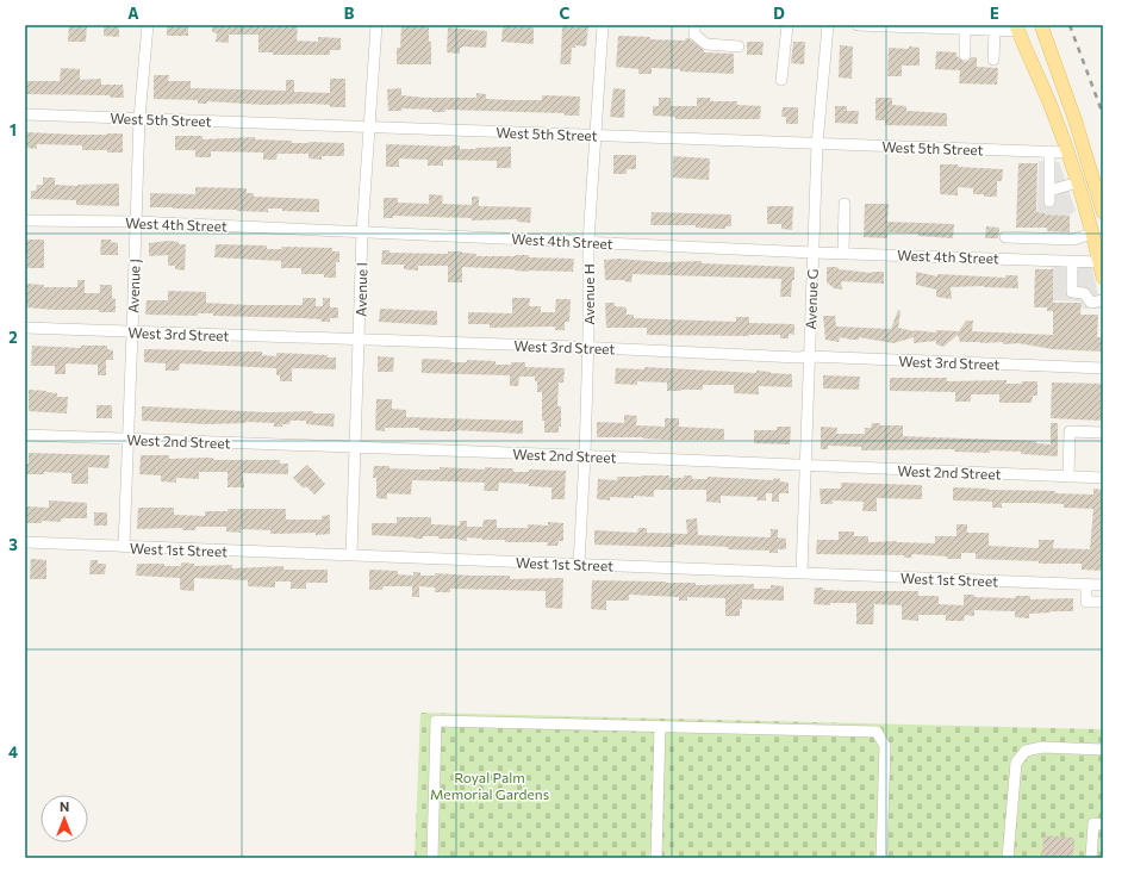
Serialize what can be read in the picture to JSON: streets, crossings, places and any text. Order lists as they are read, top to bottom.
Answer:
{
  "streets": {
    "street": [
      "West 5th Street",
      "West 4th Street",
      "Avenue J",
      "Avenue I",
      "Avenue H",
      "Avenue G",
      "West 3rd Street",
      "West 2nd Street",
      "West 1st Street"
    ]
  },
  "crossings": [
    ["West 5th Street", "Avenue J"],
    ["West 5th Street", "Avenue I"],
    ["West 5th Street", "Avenue H"],
    ["West 5th Street", "Avenue G"],
    ["West 4th Street", "Avenue J"],
    ["West 4th Street", "Avenue I"],
    ["West 4th Street", "Avenue H"],
    ["West 4th Street", "Avenue G"],
    ["Avenue J", "West 3rd Street"],
    ["Avenue J", "West 2nd Street"],
    ["Avenue J", "West 1st Street"],
    ["Avenue I", "West 3rd Street"],
    ["Avenue I", "West 2nd Street"],
    ["Avenue I", "West 1st Street"],
    ["Avenue H", "West 3rd Street"],
    ["Avenue H", "West 2nd Street"],
    ["Avenue H", "West 1st Street"],
    ["Avenue G", "West 3rd Street"],
    ["Avenue G", "West 2nd Street"],
    ["Avenue G", "West 1st Street"]
  ],
  "parks": ["Royal Palm Memorial Gardens"],
  "north": "top",
  "grid": {
    "columns": [
      "A",
      "B",
      "C",
      "D",
      "E"
    ],
    "rows": [
      "1",
      "2",
      "3",
      "4"
    ]
  }
}
